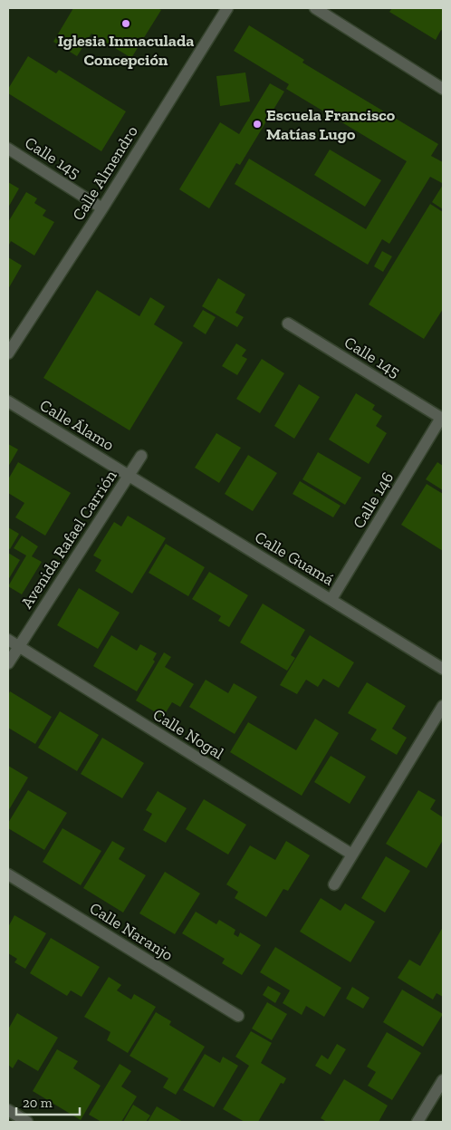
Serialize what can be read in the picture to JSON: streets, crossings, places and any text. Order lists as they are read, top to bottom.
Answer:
{
  "streets": {
    "street": [
      "Calle 145",
      "Calle Almendro",
      "Calle Álamo",
      "Calle 146",
      "Avenida Rafael Carrión",
      "Calle Guamá",
      "Calle Nogal",
      "Calle Naranjo"
    ]
  },
  "crossings": [
    ["Calle 145", "Calle Almendro"],
    ["Calle 145", "Calle 146"],
    ["Calle Álamo", "Avenida Rafael Carrión"],
    ["Calle Álamo", "Calle Guamá"],
    ["Calle 146", "Calle Guamá"],
    ["Avenida Rafael Carrión", "Calle Guamá"],
    ["Avenida Rafael Carrión", "Calle Nogal"]
  ],
  "places": ["Iglesia Inmaculada Concepción", "Escuela Francisco Matías Lugo"],
  "scale_bar": "20 m"
}
